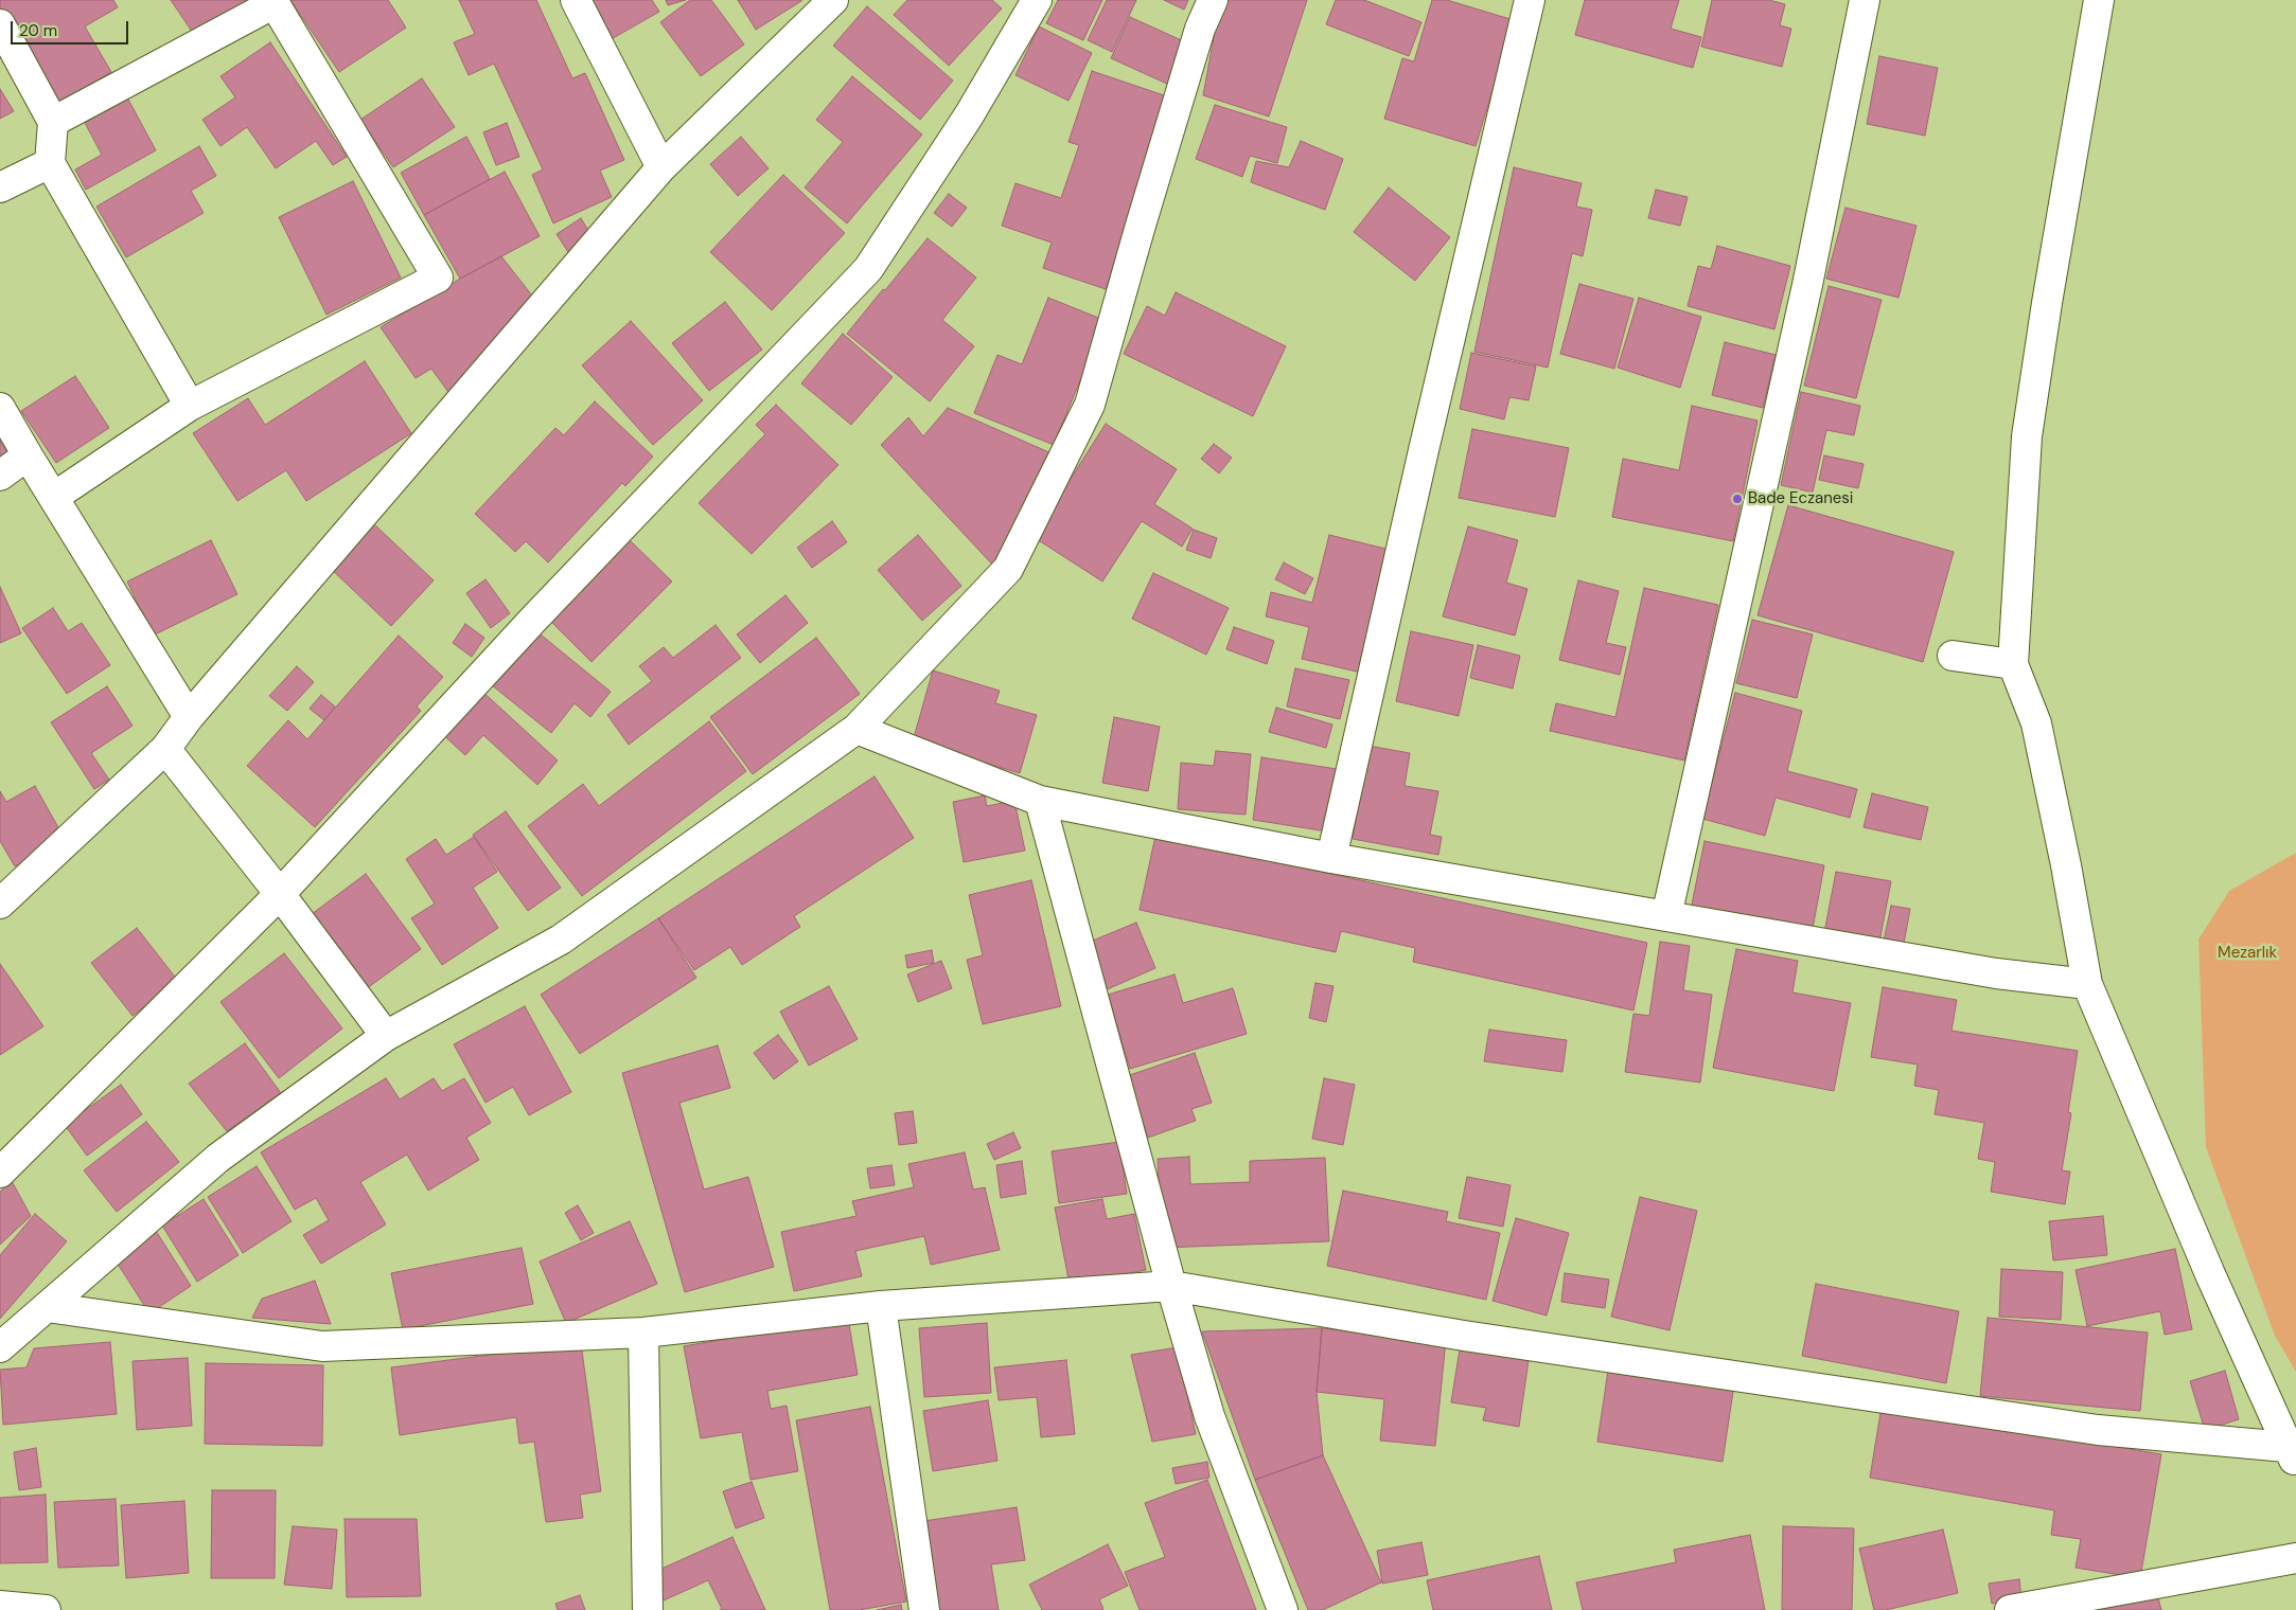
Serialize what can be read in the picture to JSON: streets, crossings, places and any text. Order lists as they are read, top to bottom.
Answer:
{
  "parks": ["Mezarlık"],
  "places": ["Bade Eczanesi"],
  "scale_bar": "20 m"
}
